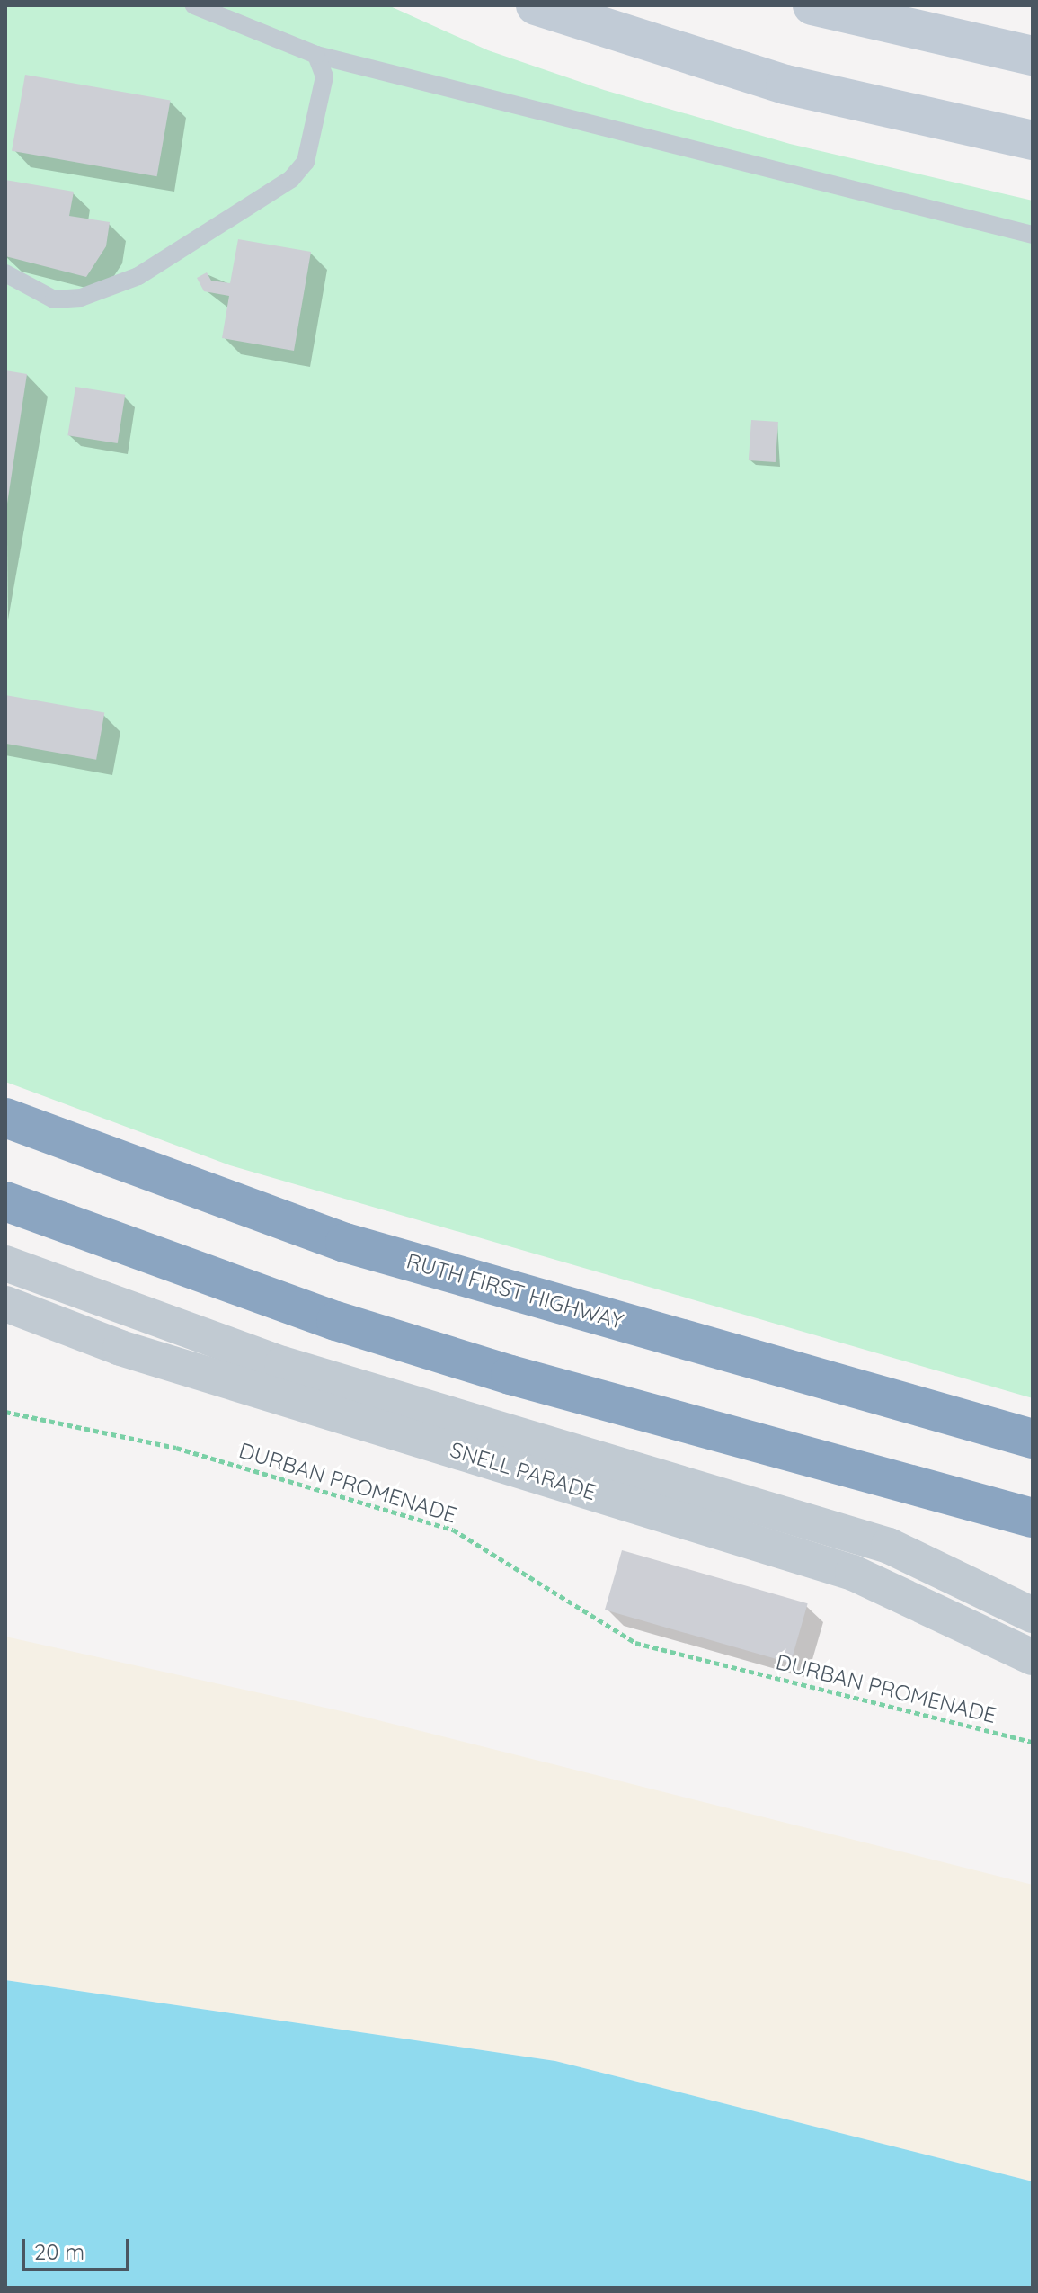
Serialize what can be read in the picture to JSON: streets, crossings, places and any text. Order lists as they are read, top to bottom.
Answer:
{
  "streets": {
    "highway": ["RUTH FIRST HIGHWAY"],
    "street": ["SNELL PARADE"],
    "path": ["DURBAN PROMENADE"]
  },
  "scale_bar": "20 m"
}
